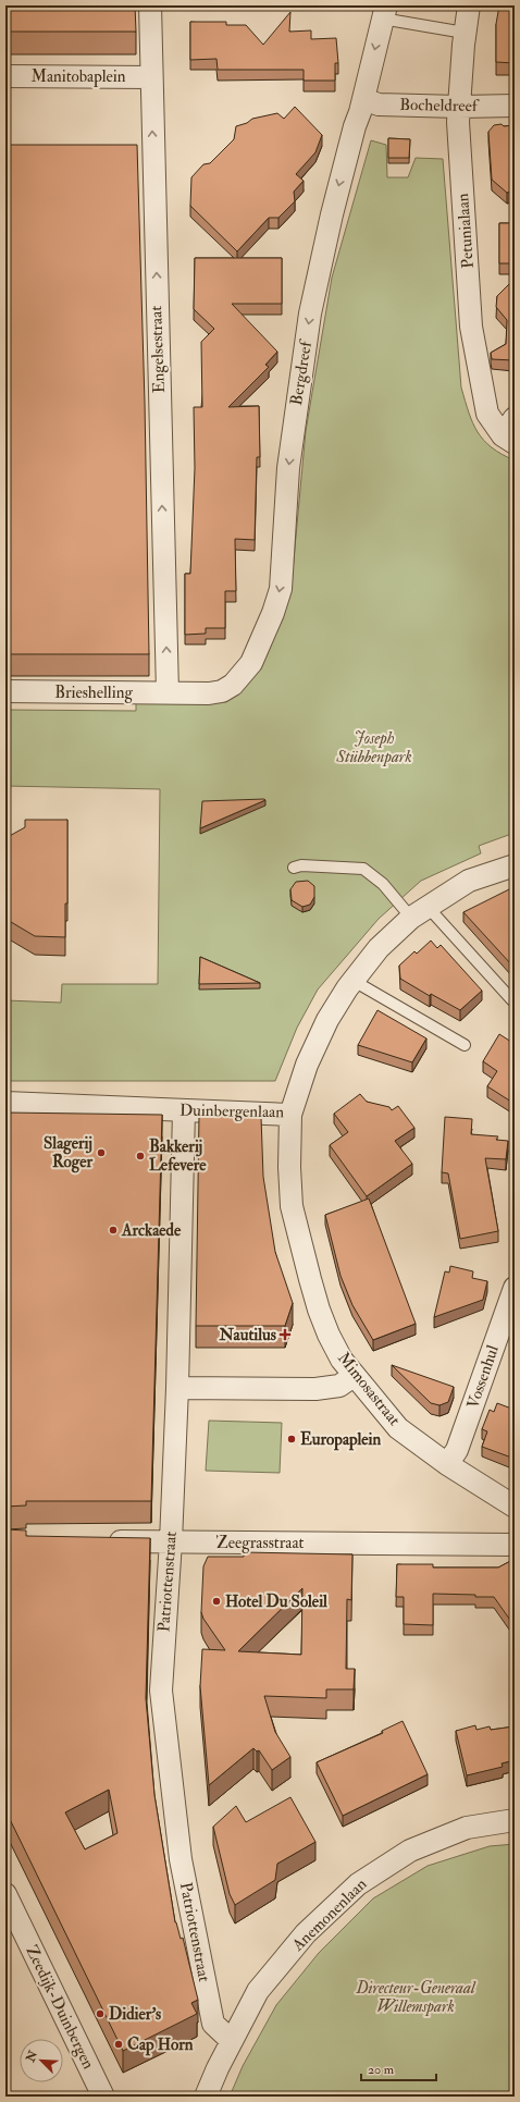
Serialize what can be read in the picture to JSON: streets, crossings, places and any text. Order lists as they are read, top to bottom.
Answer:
{
  "streets": {
    "street": [
      "Manitobaplein",
      "Bocheldreef",
      "Petunialaan",
      "Engelsestraat",
      "Bergdreef",
      "Brieshelling",
      "Duinbergenlaan",
      "Vossenhul",
      "Mimosastraat",
      "Zeegrasstraat",
      "Patriottenstraat",
      "Anemonenlaan",
      "Zeedijk-Duinbergen"
    ]
  },
  "crossings": [
    ["Manitobaplein", "Engelsestraat"],
    ["Bocheldreef", "Petunialaan"],
    ["Bocheldreef", "Bergdreef"],
    ["Engelsestraat", "Bergdreef"],
    ["Engelsestraat", "Brieshelling"],
    ["Bergdreef", "Brieshelling"],
    ["Duinbergenlaan", "Mimosastraat"],
    ["Duinbergenlaan", "Patriottenstraat"],
    ["Vossenhul", "Mimosastraat"],
    ["Zeegrasstraat", "Patriottenstraat"],
    ["Patriottenstraat", "Anemonenlaan"]
  ],
  "one_way": ["Engelsestraat", "Bergdreef"],
  "parks": ["Joseph Stübbenpark", "Directeur-Generaal Willemspark"],
  "places": {
    "other": [
      "Slagerij Roger",
      "Bakkerij Lefevere",
      "Arckaede",
      "Europaplein",
      "Hotel Du Soleil",
      "Didier's",
      "Cap Horn"
    ],
    "health": ["Nautilus"]
  },
  "scale_bar": "20 m",
  "north": "top left"
}
